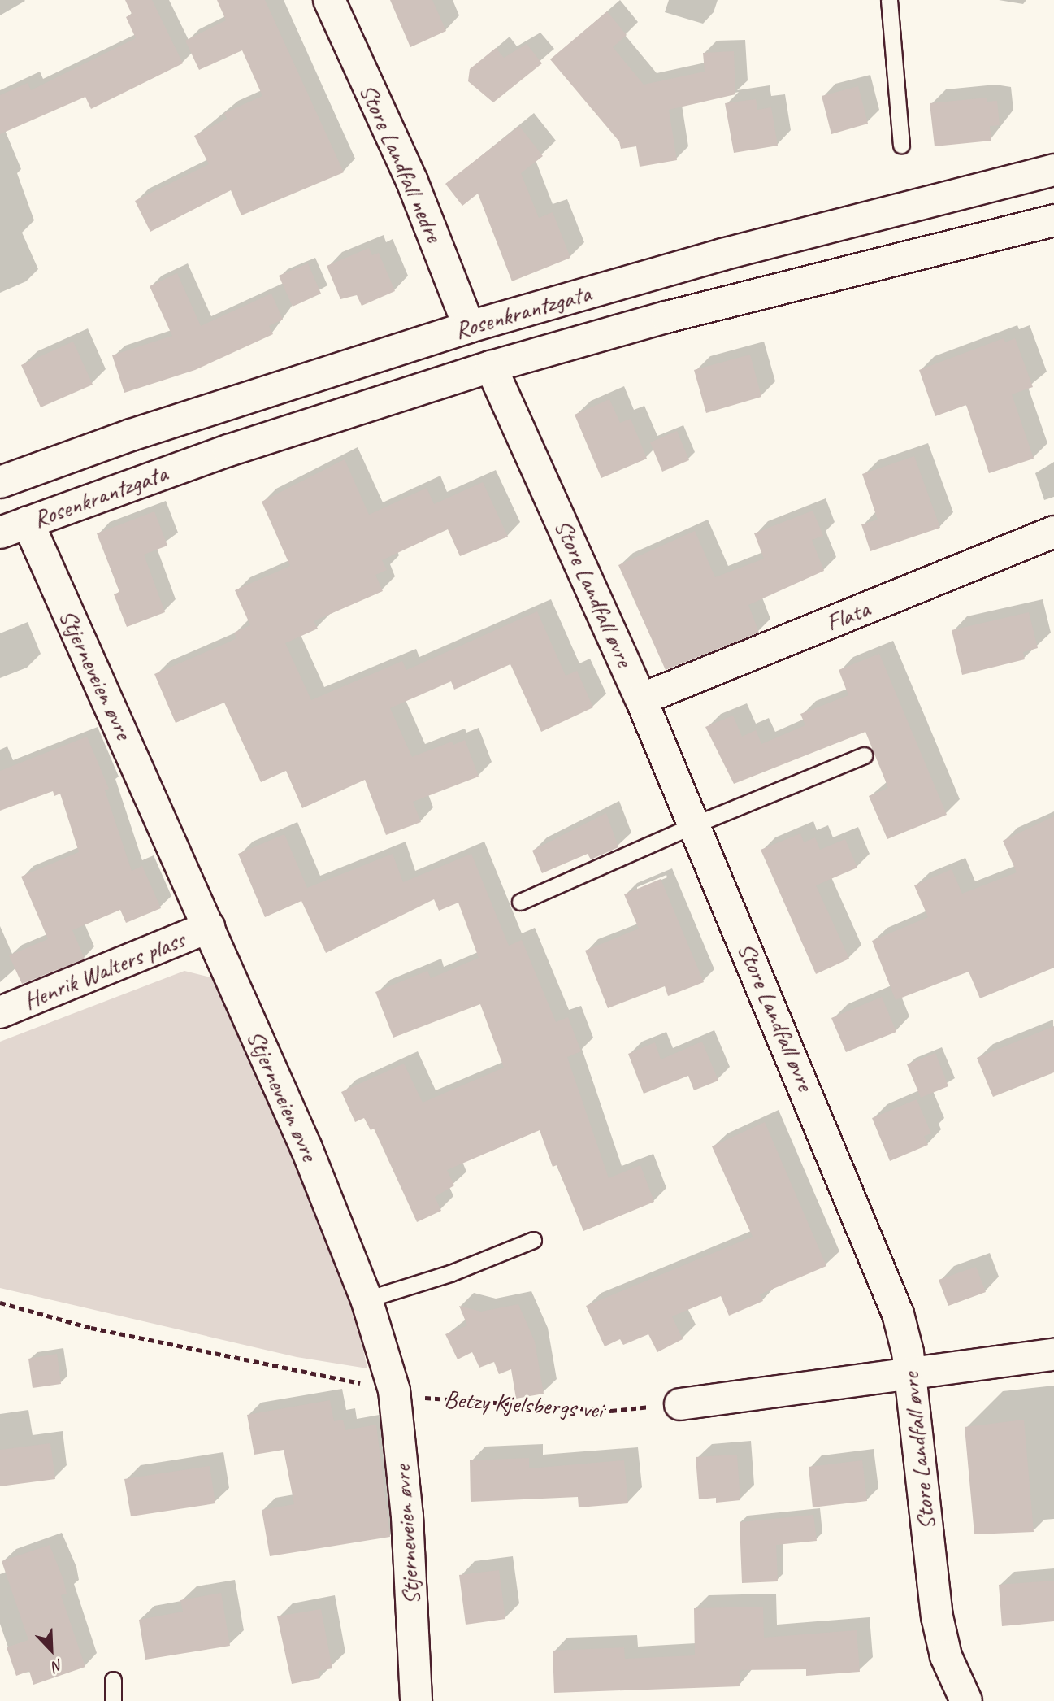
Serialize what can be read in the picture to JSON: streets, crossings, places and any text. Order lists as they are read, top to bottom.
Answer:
{
  "streets": {
    "street": [
      "Store Landfall nedre",
      "Rosenkrantzgata",
      "Store Landfall øvre",
      "Flata",
      "Stjerneveien øvre",
      "Henrik Walters plass"
    ],
    "path": ["Betzy Kjelsbergs vei"]
  },
  "crossings": [
    ["Store Landfall nedre", "Rosenkrantzgata"],
    ["Rosenkrantzgata", "Store Landfall øvre"],
    ["Rosenkrantzgata", "Stjerneveien øvre"],
    ["Store Landfall øvre", "Flata"],
    ["Stjerneveien øvre", "Henrik Walters plass"],
    ["Stjerneveien øvre", "Betzy Kjelsbergs vei"]
  ],
  "north": "bottom right"
}
